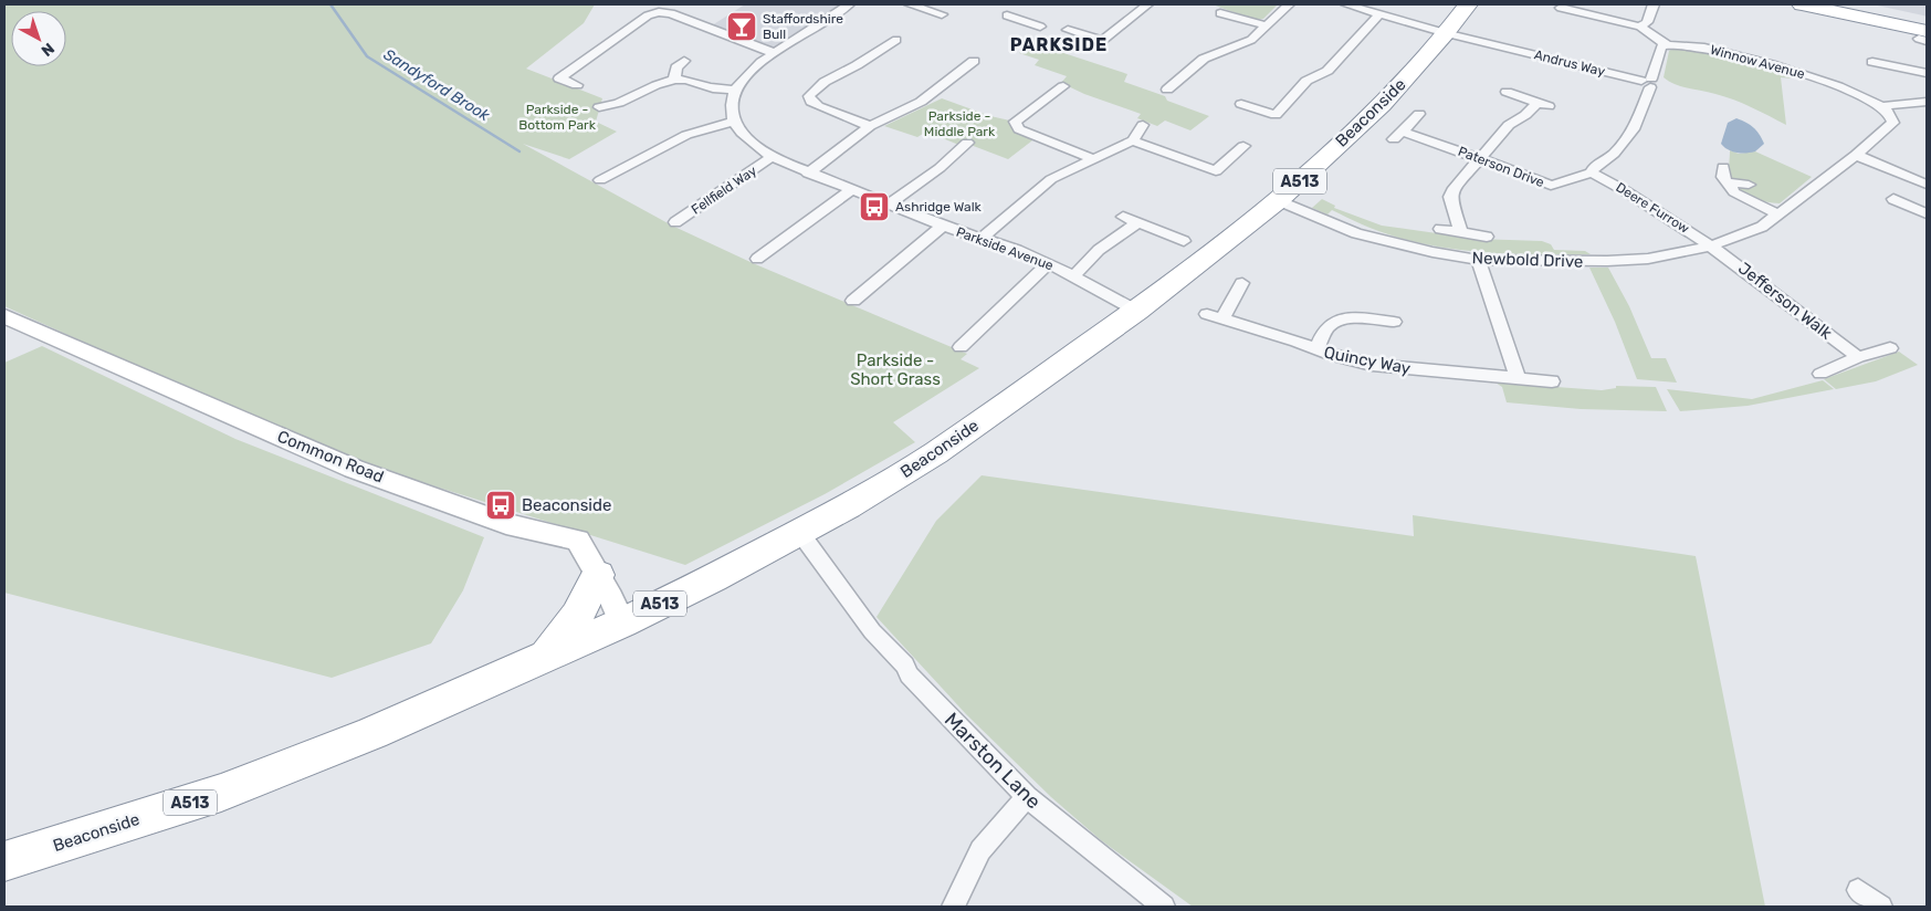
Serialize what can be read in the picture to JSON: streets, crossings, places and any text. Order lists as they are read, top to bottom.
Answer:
{
  "streets": {
    "highway": ["Beaconside", "A513"],
    "street": [
      "Winnow Avenue",
      "Andrus Way",
      "Paterson Drive",
      "Fellfield Way",
      "Deere Furrow",
      "Parkside Avenue",
      "Newbold Drive",
      "Jefferson Walk",
      "Quincy Way",
      "Common Road",
      "Marston Lane"
    ]
  },
  "crossings": [
    ["Winnow Avenue", "Newbold Drive"],
    ["Andrus Way", "Beaconside"],
    ["Andrus Way", "Paterson Drive"],
    ["Beaconside", "Parkside Avenue"],
    ["Beaconside", "Newbold Drive"],
    ["Beaconside", "Common Road"],
    ["Beaconside", "Marston Lane"],
    ["Paterson Drive", "Deere Furrow"],
    ["Fellfield Way", "Parkside Avenue"],
    ["Deere Furrow", "Newbold Drive"],
    ["Deere Furrow", "Jefferson Walk"],
    ["Newbold Drive", "Jefferson Walk"]
  ],
  "districts": ["PARKSIDE"],
  "water": ["Sandyford Brook"],
  "parks": ["Parkside - Bottom Park", "Parkside - Middle Park", "Parkside - Short Grass"],
  "places": {
    "bar": ["Staffordshire Bull"],
    "bus stop": ["Ashridge Walk", "Beaconside"]
  },
  "north": "bottom right"
}
